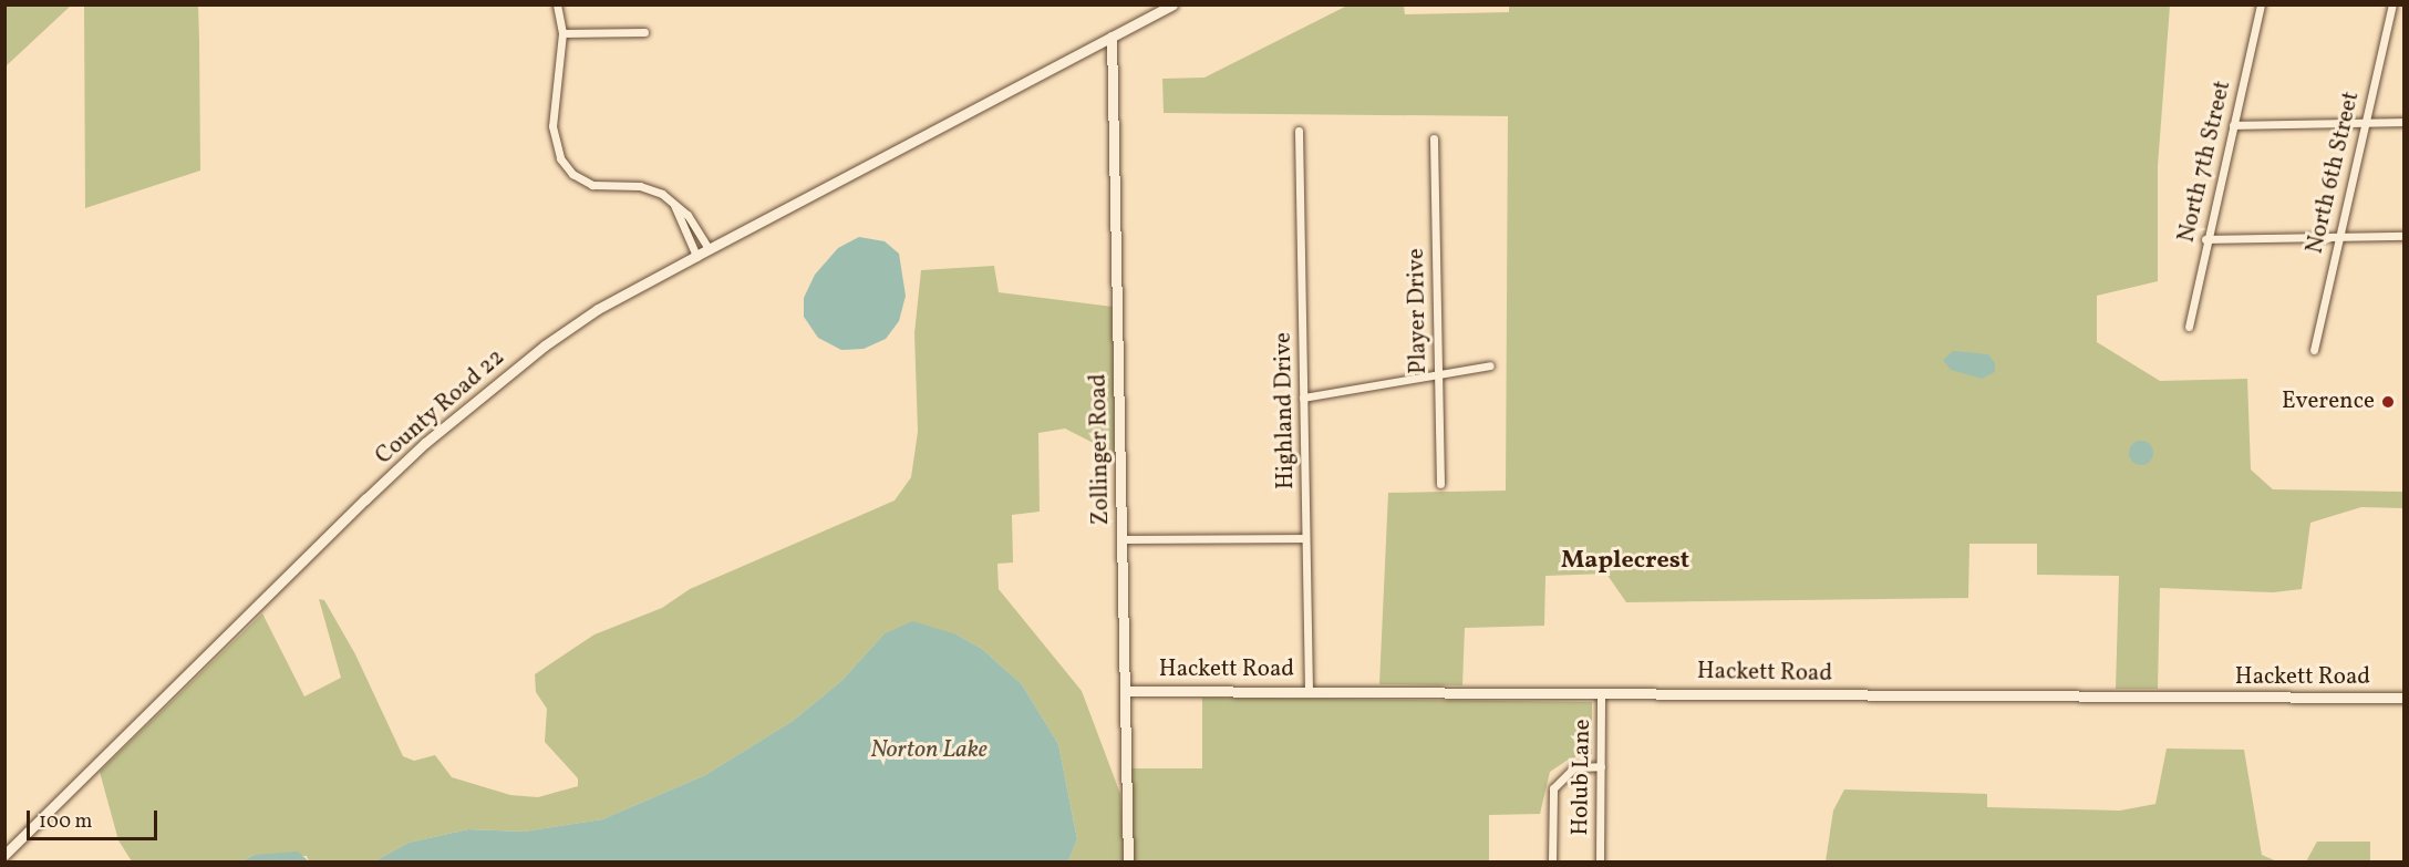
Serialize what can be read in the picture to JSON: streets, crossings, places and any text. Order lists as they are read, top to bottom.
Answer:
{
  "streets": {
    "street": [
      "North 7th Street",
      "North 6th Street",
      "Player Drive",
      "County Road 22",
      "Highland Drive",
      "Zollinger Road",
      "Hackett Road",
      "Holub Lane"
    ]
  },
  "crossings": [
    ["County Road 22", "Zollinger Road"],
    ["Highland Drive", "Hackett Road"],
    ["Zollinger Road", "Hackett Road"],
    ["Hackett Road", "Holub Lane"]
  ],
  "districts": ["Maplecrest"],
  "water": ["Norton Lake"],
  "places": ["Everence"],
  "scale_bar": "100 m"
}
